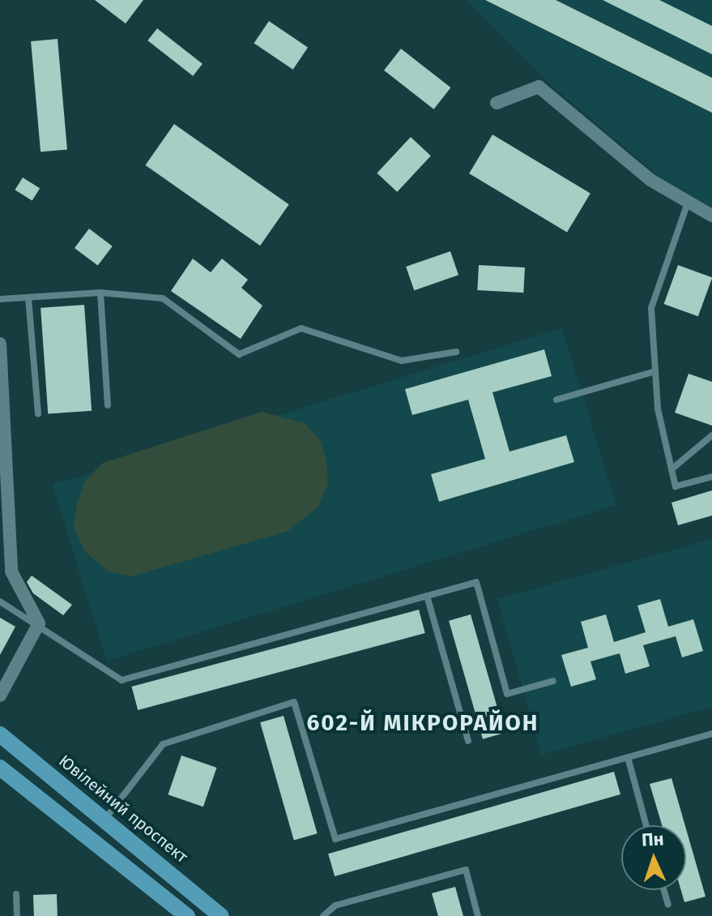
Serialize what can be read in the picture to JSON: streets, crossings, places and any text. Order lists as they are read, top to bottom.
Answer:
{
  "streets": {
    "main road": ["Ювілейний проспект"]
  },
  "districts": ["602-Й МІКРОРАЙОН"],
  "north": "top"
}
